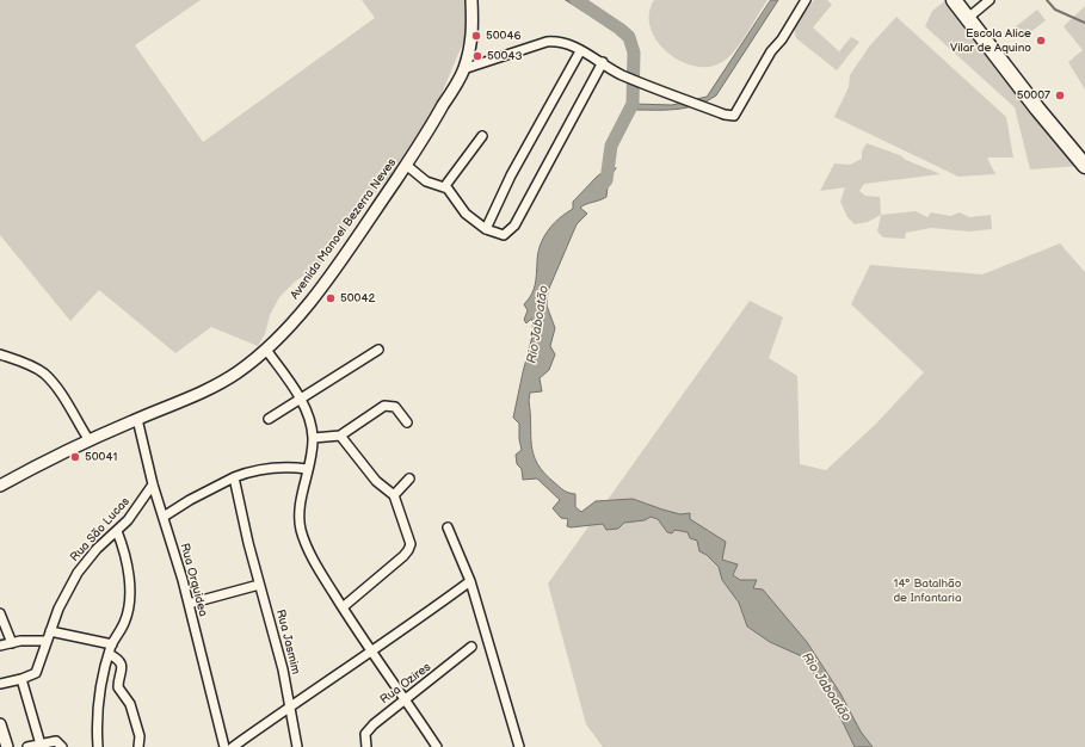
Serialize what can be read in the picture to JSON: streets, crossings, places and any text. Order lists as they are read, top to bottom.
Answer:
{
  "streets": {
    "street": [
      "Avenida Manoel Bezerra Neves",
      "Rua São Lucas",
      "Rua Orquidea",
      "Rua Jasmim",
      "Rua Ozires"
    ]
  },
  "crossings": [
    ["Avenida Manoel Bezerra Neves", "Rua Orquidea"],
    ["Rua São Lucas", "Rua Orquidea"]
  ],
  "water": ["Rio Jaboatão"],
  "parks": ["14° Batalhão de Infantaria"],
  "places": [
    "50046",
    "Escola Alice Vilar de Aquino",
    "50043",
    "50007",
    "50042",
    "50041"
  ]
}
